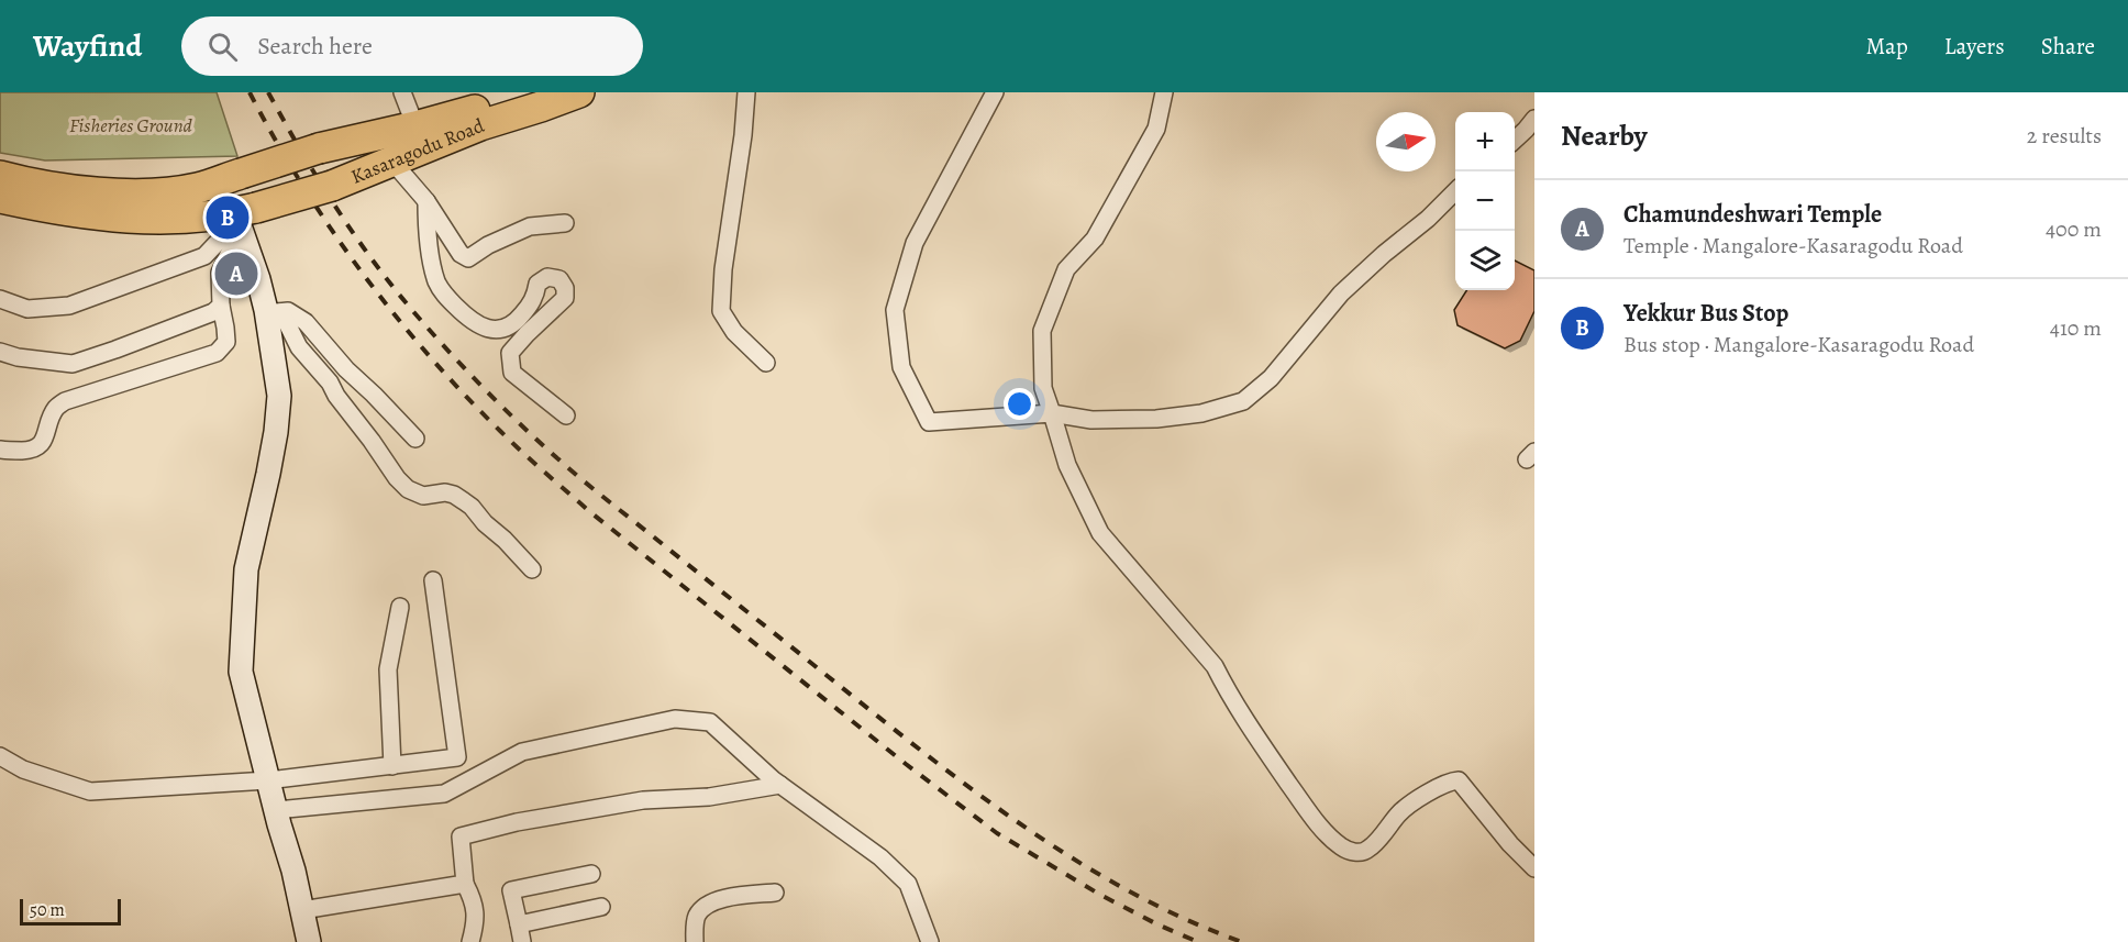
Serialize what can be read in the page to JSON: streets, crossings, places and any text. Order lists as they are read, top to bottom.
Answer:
{
  "streets": {
    "highway": ["Kasaragodu Road"]
  },
  "parks": ["Fisheries Ground"],
  "scale_bar": "50 m",
  "north": "right",
  "page": {
    "header": "Wayfind",
    "search": "Search here",
    "nav": ["Map", "Layers", "Share"],
    "heading": ["Nearby", "2 results"],
    "map_buttons": ["+", "−"],
    "list": [
      {
        "mark": "A",
        "name": "Chamundeshwari Temple",
        "note": "Temple · Mangalore-Kasaragodu Road",
        "value": "400 m"
      },
      {
        "mark": "B",
        "name": "Yekkur Bus Stop",
        "note": "Bus stop · Mangalore-Kasaragodu Road",
        "value": "410 m"
      }
    ],
    "pins": ["B", "A"],
    "scale": "50 m"
  }
}
